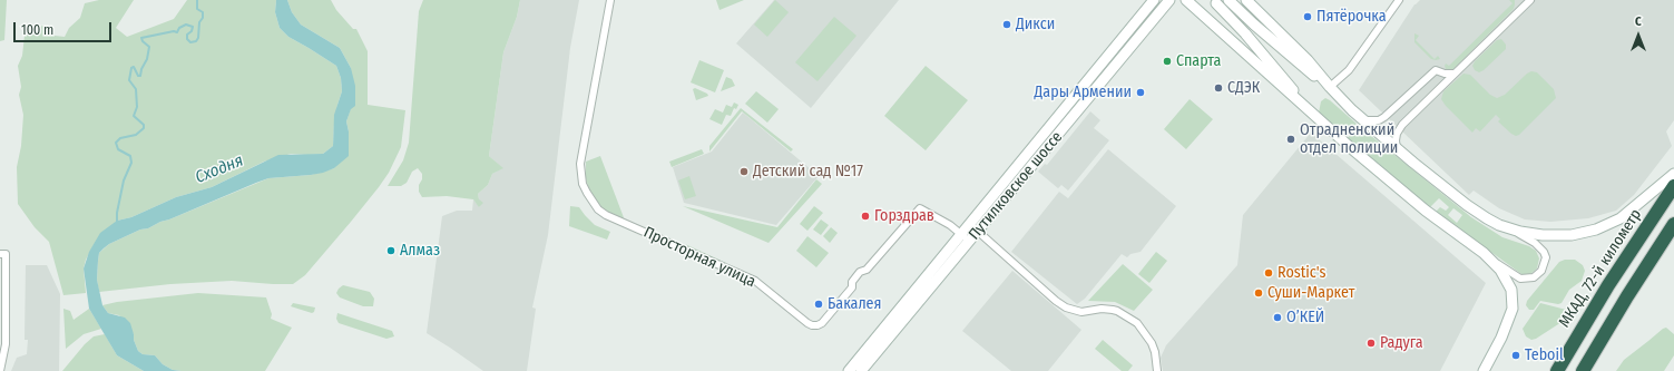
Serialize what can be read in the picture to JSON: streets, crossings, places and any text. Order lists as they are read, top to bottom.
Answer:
{
  "streets": {
    "highway": ["МКАД, 72-й километр"],
    "street": ["Путилковское шоссе", "Просторная улица"]
  },
  "crossings": [
    ["Путилковское шоссе", "Просторная улица"]
  ],
  "water": ["Сходня"],
  "places": [
    "Пятёрочка",
    "Дикси",
    "Спарта",
    "СДЭК",
    "Дары Армении",
    "Отрадненский отдел полиции",
    "Детский сад №17",
    "Горздрав",
    "Алмаз",
    "Rostic's",
    "Суши-Маркет",
    "Бакалея",
    "О’КЕЙ",
    "Радуга",
    "Teboil"
  ],
  "scale_bar": "100 m",
  "north": "top"
}
